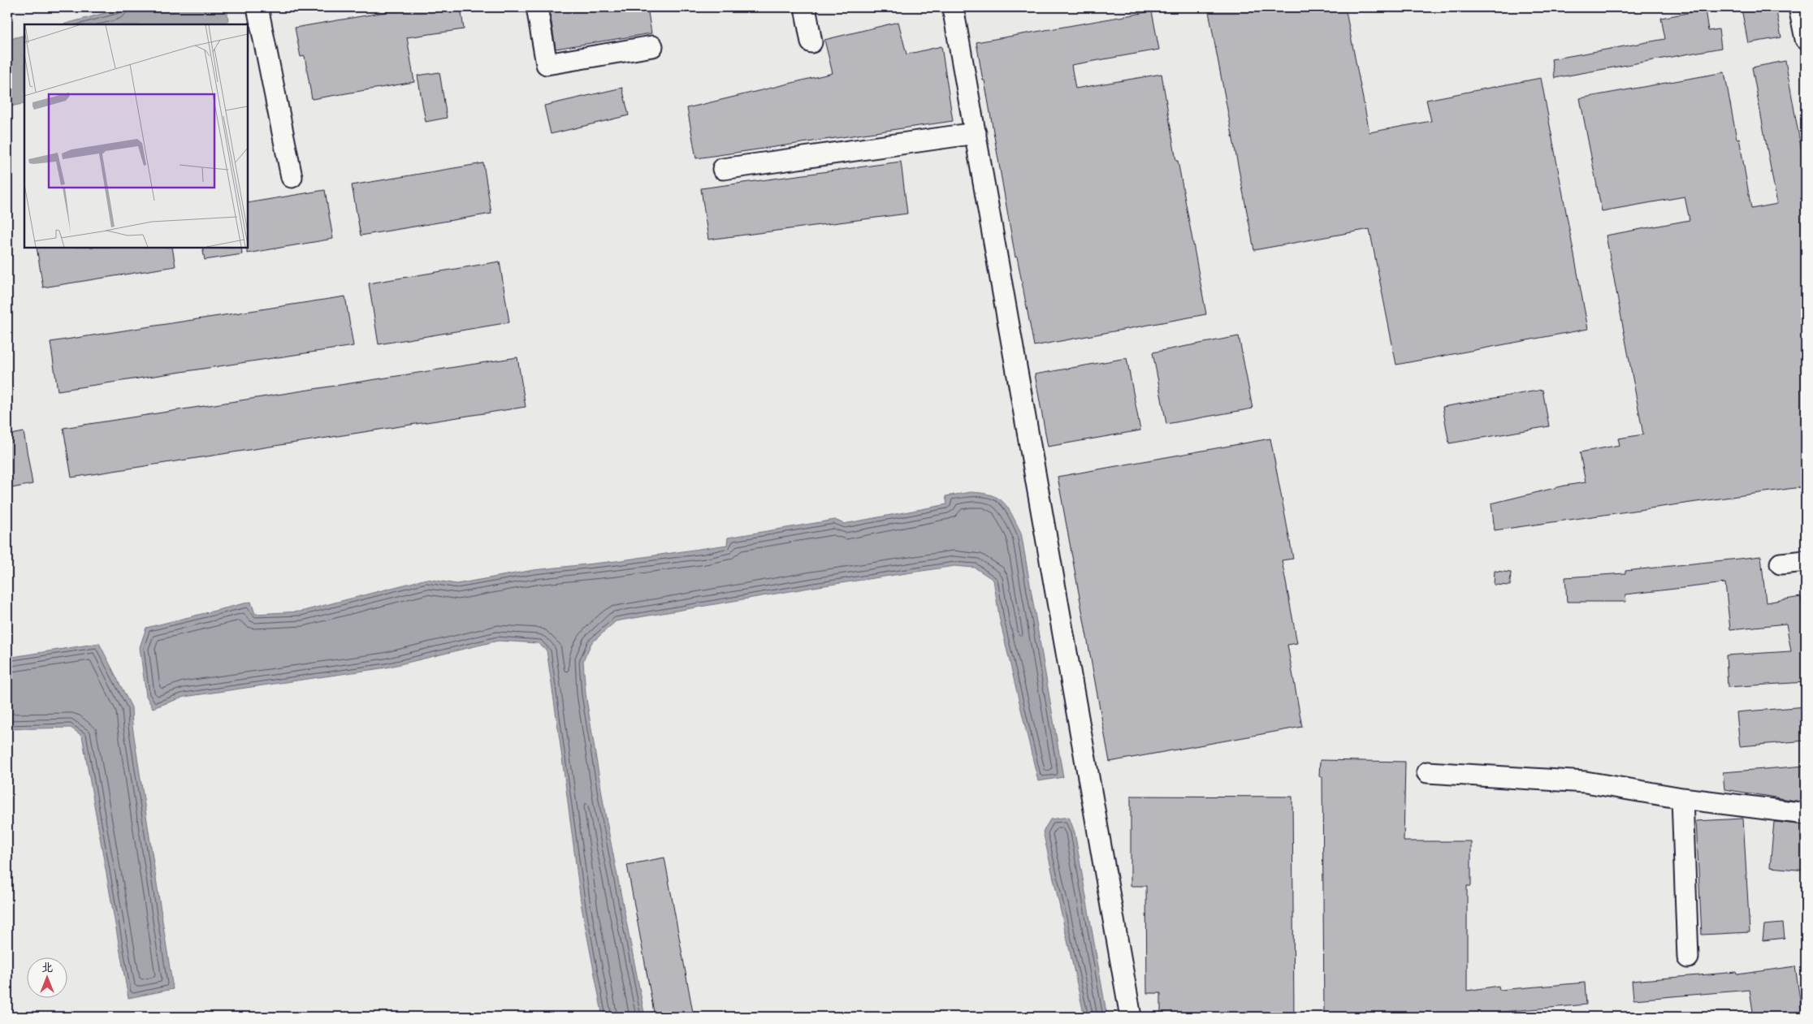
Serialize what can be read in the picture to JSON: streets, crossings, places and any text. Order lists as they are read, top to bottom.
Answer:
{
  "north": "top"
}
